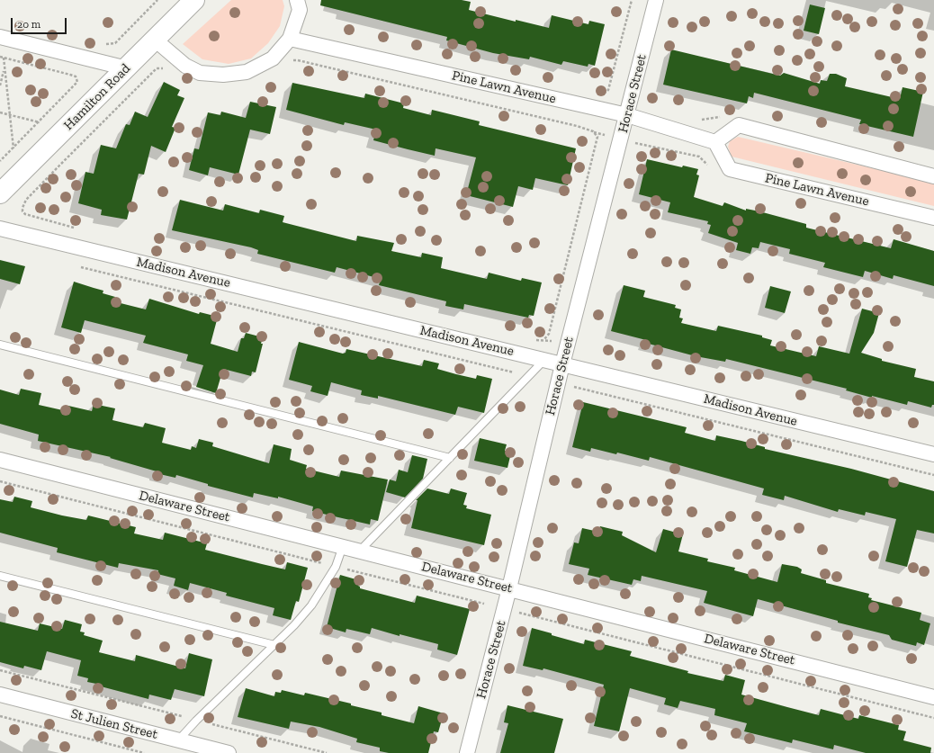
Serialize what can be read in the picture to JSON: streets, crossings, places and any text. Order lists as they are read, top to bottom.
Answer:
{
  "streets": {
    "main road": ["Hamilton Road"],
    "street": [
      "Pine Lawn Avenue",
      "Horace Street",
      "Madison Avenue",
      "Delaware Street",
      "St Julien Street"
    ]
  },
  "crossings": [
    ["Pine Lawn Avenue", "Horace Street"],
    ["Horace Street", "Madison Avenue"],
    ["Horace Street", "Delaware Street"]
  ],
  "scale_bar": "20 m"
}
